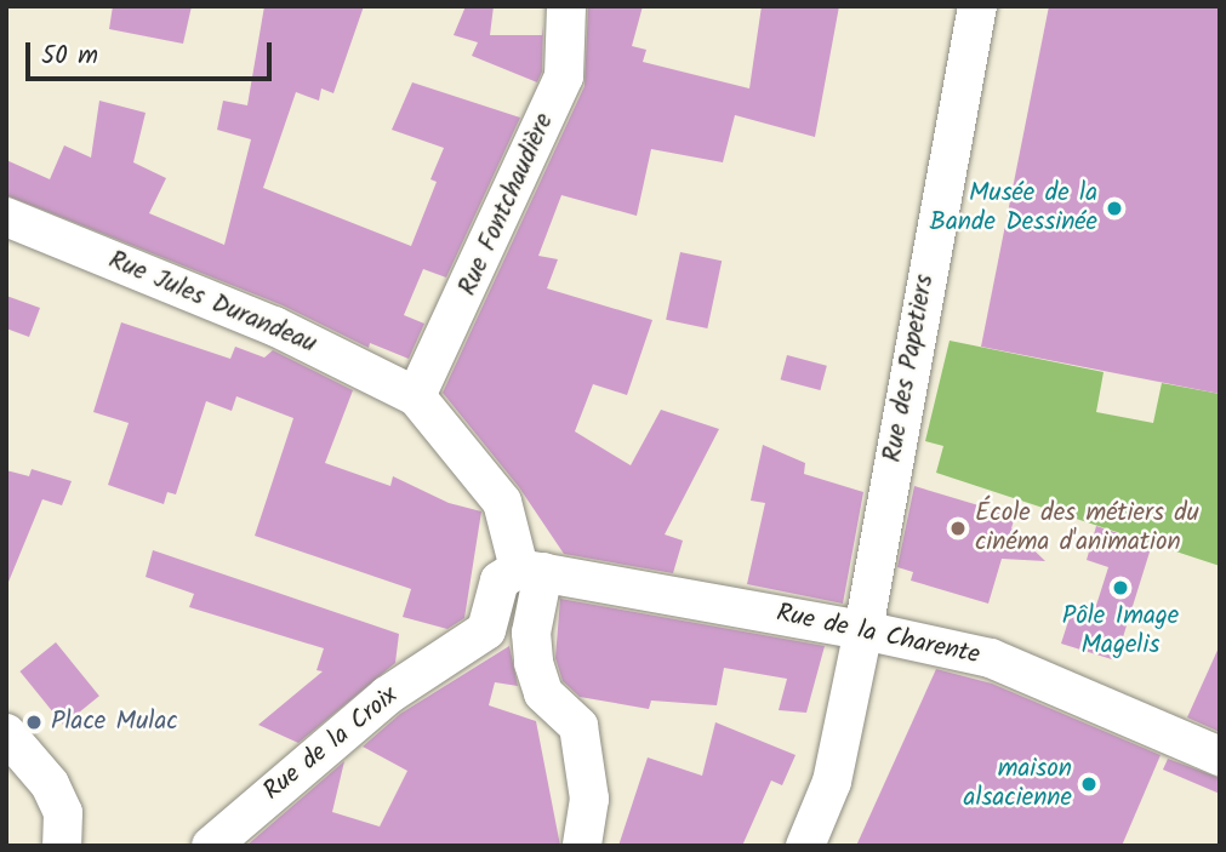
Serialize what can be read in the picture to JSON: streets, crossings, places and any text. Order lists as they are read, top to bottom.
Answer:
{
  "streets": {
    "street": [
      "Rue Fontchaudière",
      "Rue Jules Durandeau",
      "Rue des Papetiers",
      "Rue de la Charente",
      "Rue de la Croix"
    ]
  },
  "crossings": [
    ["Rue Fontchaudière", "Rue Jules Durandeau"],
    ["Rue des Papetiers", "Rue de la Charente"]
  ],
  "places": [
    "Musée de la Bande Dessinée",
    "École des métiers du cinéma d'animation",
    "Pôle Image Magelis",
    "Place Mulac",
    "maison alsacienne"
  ],
  "scale_bar": "50 m"
}
